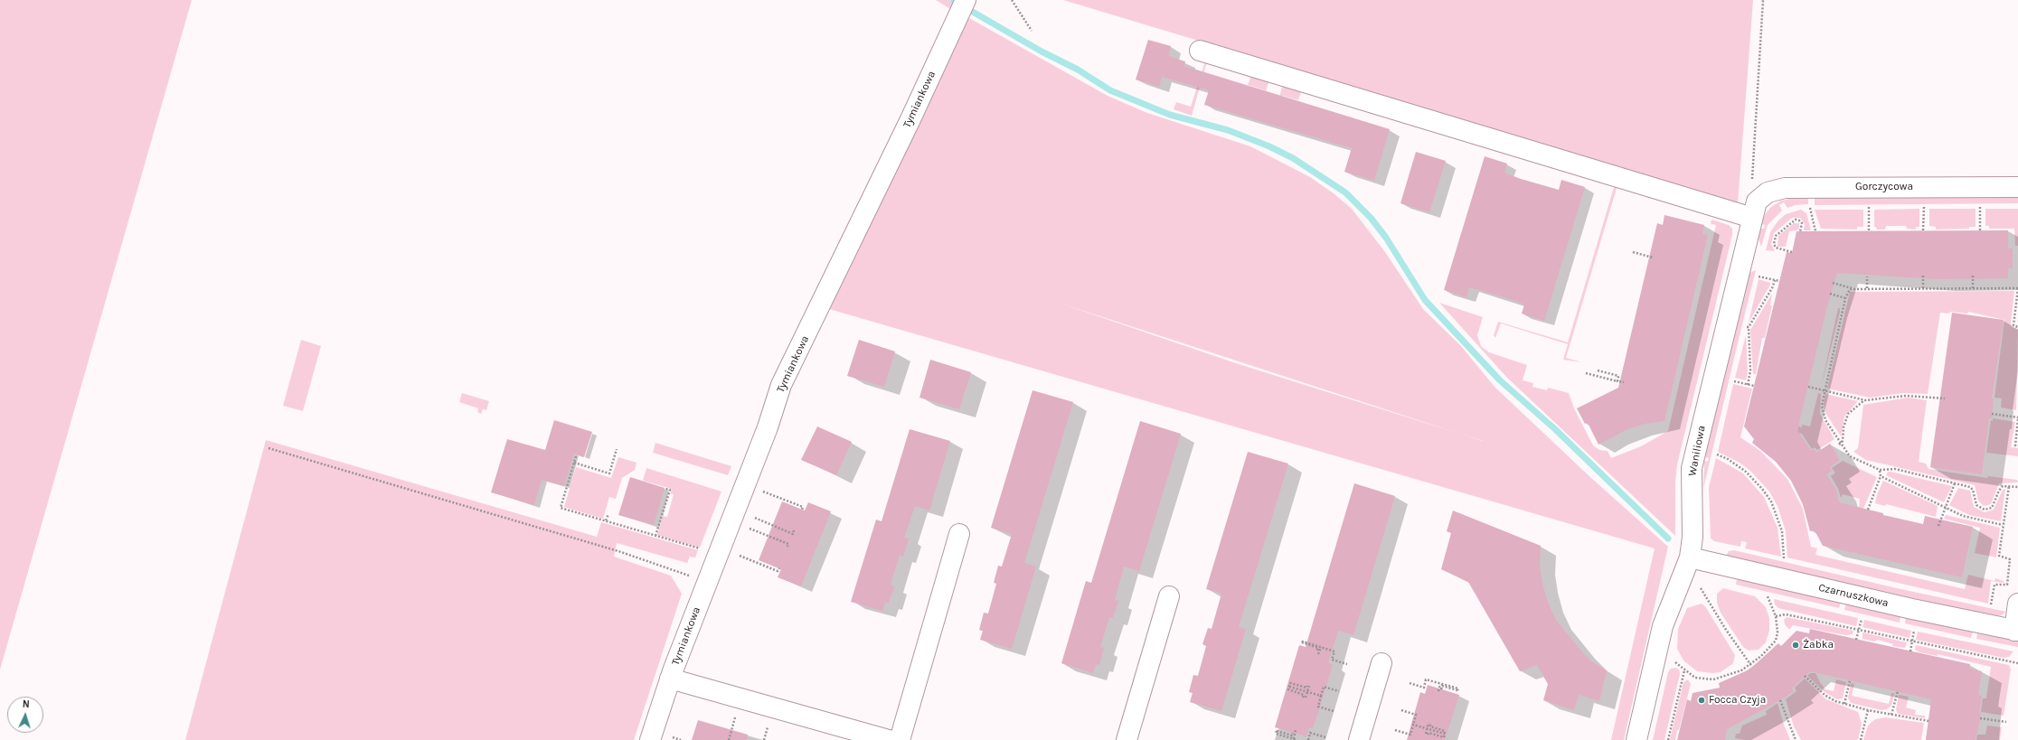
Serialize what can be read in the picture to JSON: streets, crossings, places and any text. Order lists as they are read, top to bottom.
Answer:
{
  "streets": {
    "street": [
      "Tymiankowa",
      "Gorczycowa",
      "Waniliowa",
      "Czarnuszkowa"
    ]
  },
  "crossings": [
    ["Gorczycowa", "Waniliowa"],
    ["Waniliowa", "Czarnuszkowa"]
  ],
  "places": ["Żabka", "Focca Czyja"],
  "north": "top"
}
